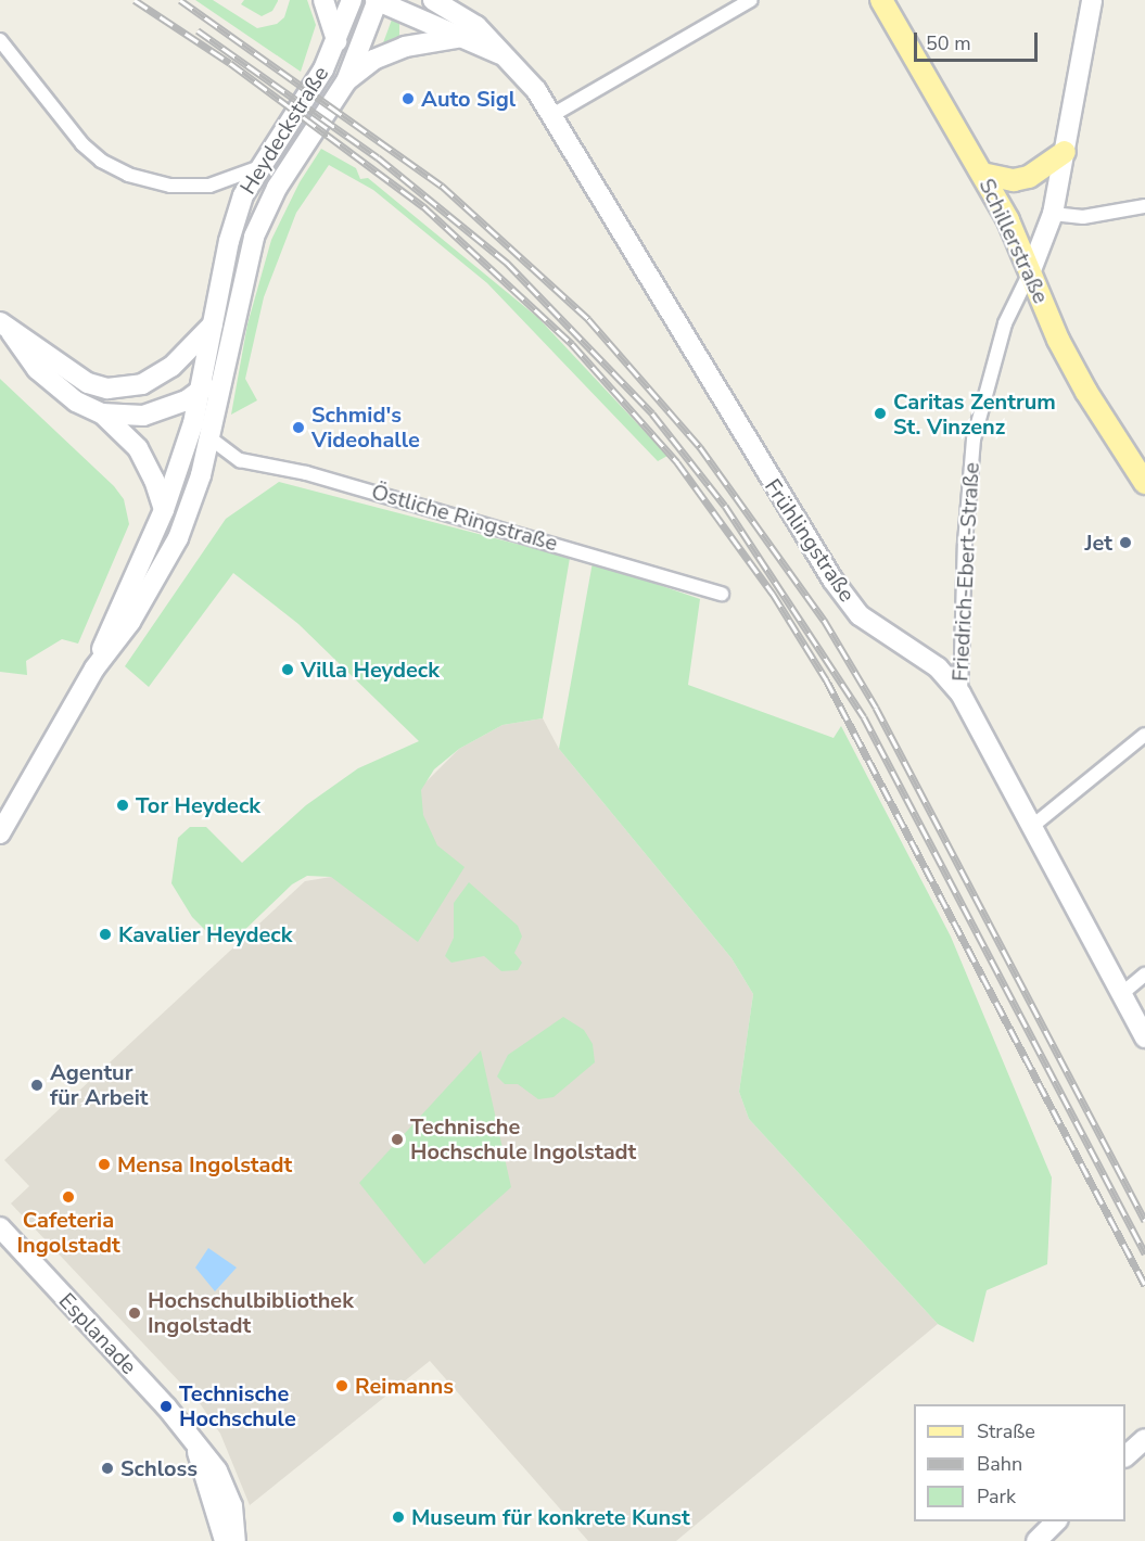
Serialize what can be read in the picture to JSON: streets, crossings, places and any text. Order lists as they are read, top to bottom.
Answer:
{
  "streets": {
    "main road": ["Schillerstraße"],
    "street": [
      "Heydeckstraße",
      "Östliche Ringstraße",
      "Frühlingstraße",
      "Friedrich-Ebert-Straße",
      "Esplanade"
    ]
  },
  "crossings": [
    ["Heydeckstraße", "Östliche Ringstraße"],
    ["Schillerstraße", "Friedrich-Ebert-Straße"],
    ["Frühlingstraße", "Friedrich-Ebert-Straße"]
  ],
  "places": [
    "Auto Sigl",
    "Caritas Zentrum St. Vinzenz",
    "Schmid's Videohalle",
    "Jet",
    "Villa Heydeck",
    "Tor Heydeck",
    "Kavalier Heydeck",
    "Agentur für Arbeit",
    "Technische Hochschule Ingolstadt",
    "Mensa Ingolstadt",
    "Cafeteria Ingolstadt",
    "Hochschulbibliothek Ingolstadt",
    "Reimanns",
    "Technische Hochschule",
    "Schloss",
    "Museum für konkrete Kunst"
  ],
  "legend": ["Straße", "Bahn", "Park"],
  "scale_bar": "50 m"
}
